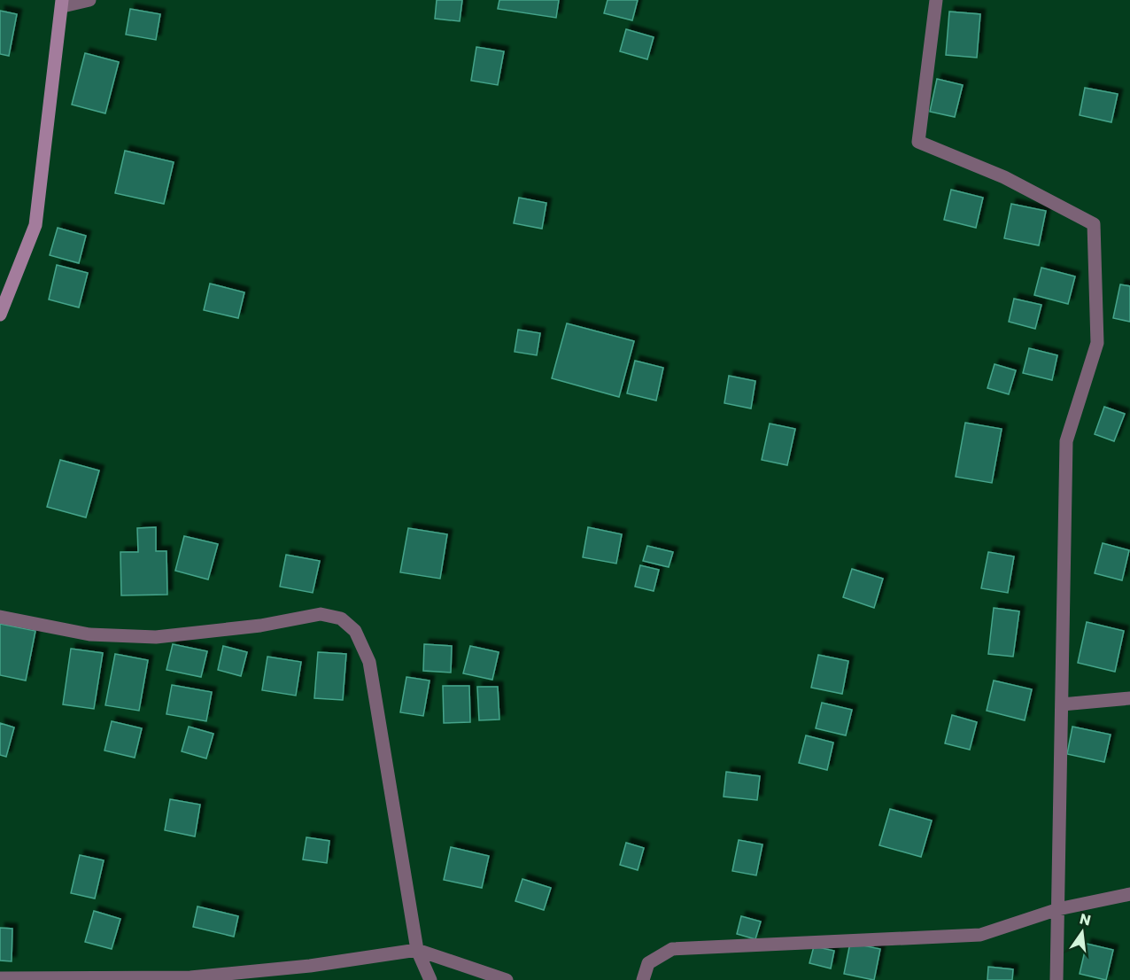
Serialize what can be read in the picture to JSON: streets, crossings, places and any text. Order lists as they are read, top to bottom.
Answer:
{
  "north": "top"
}
